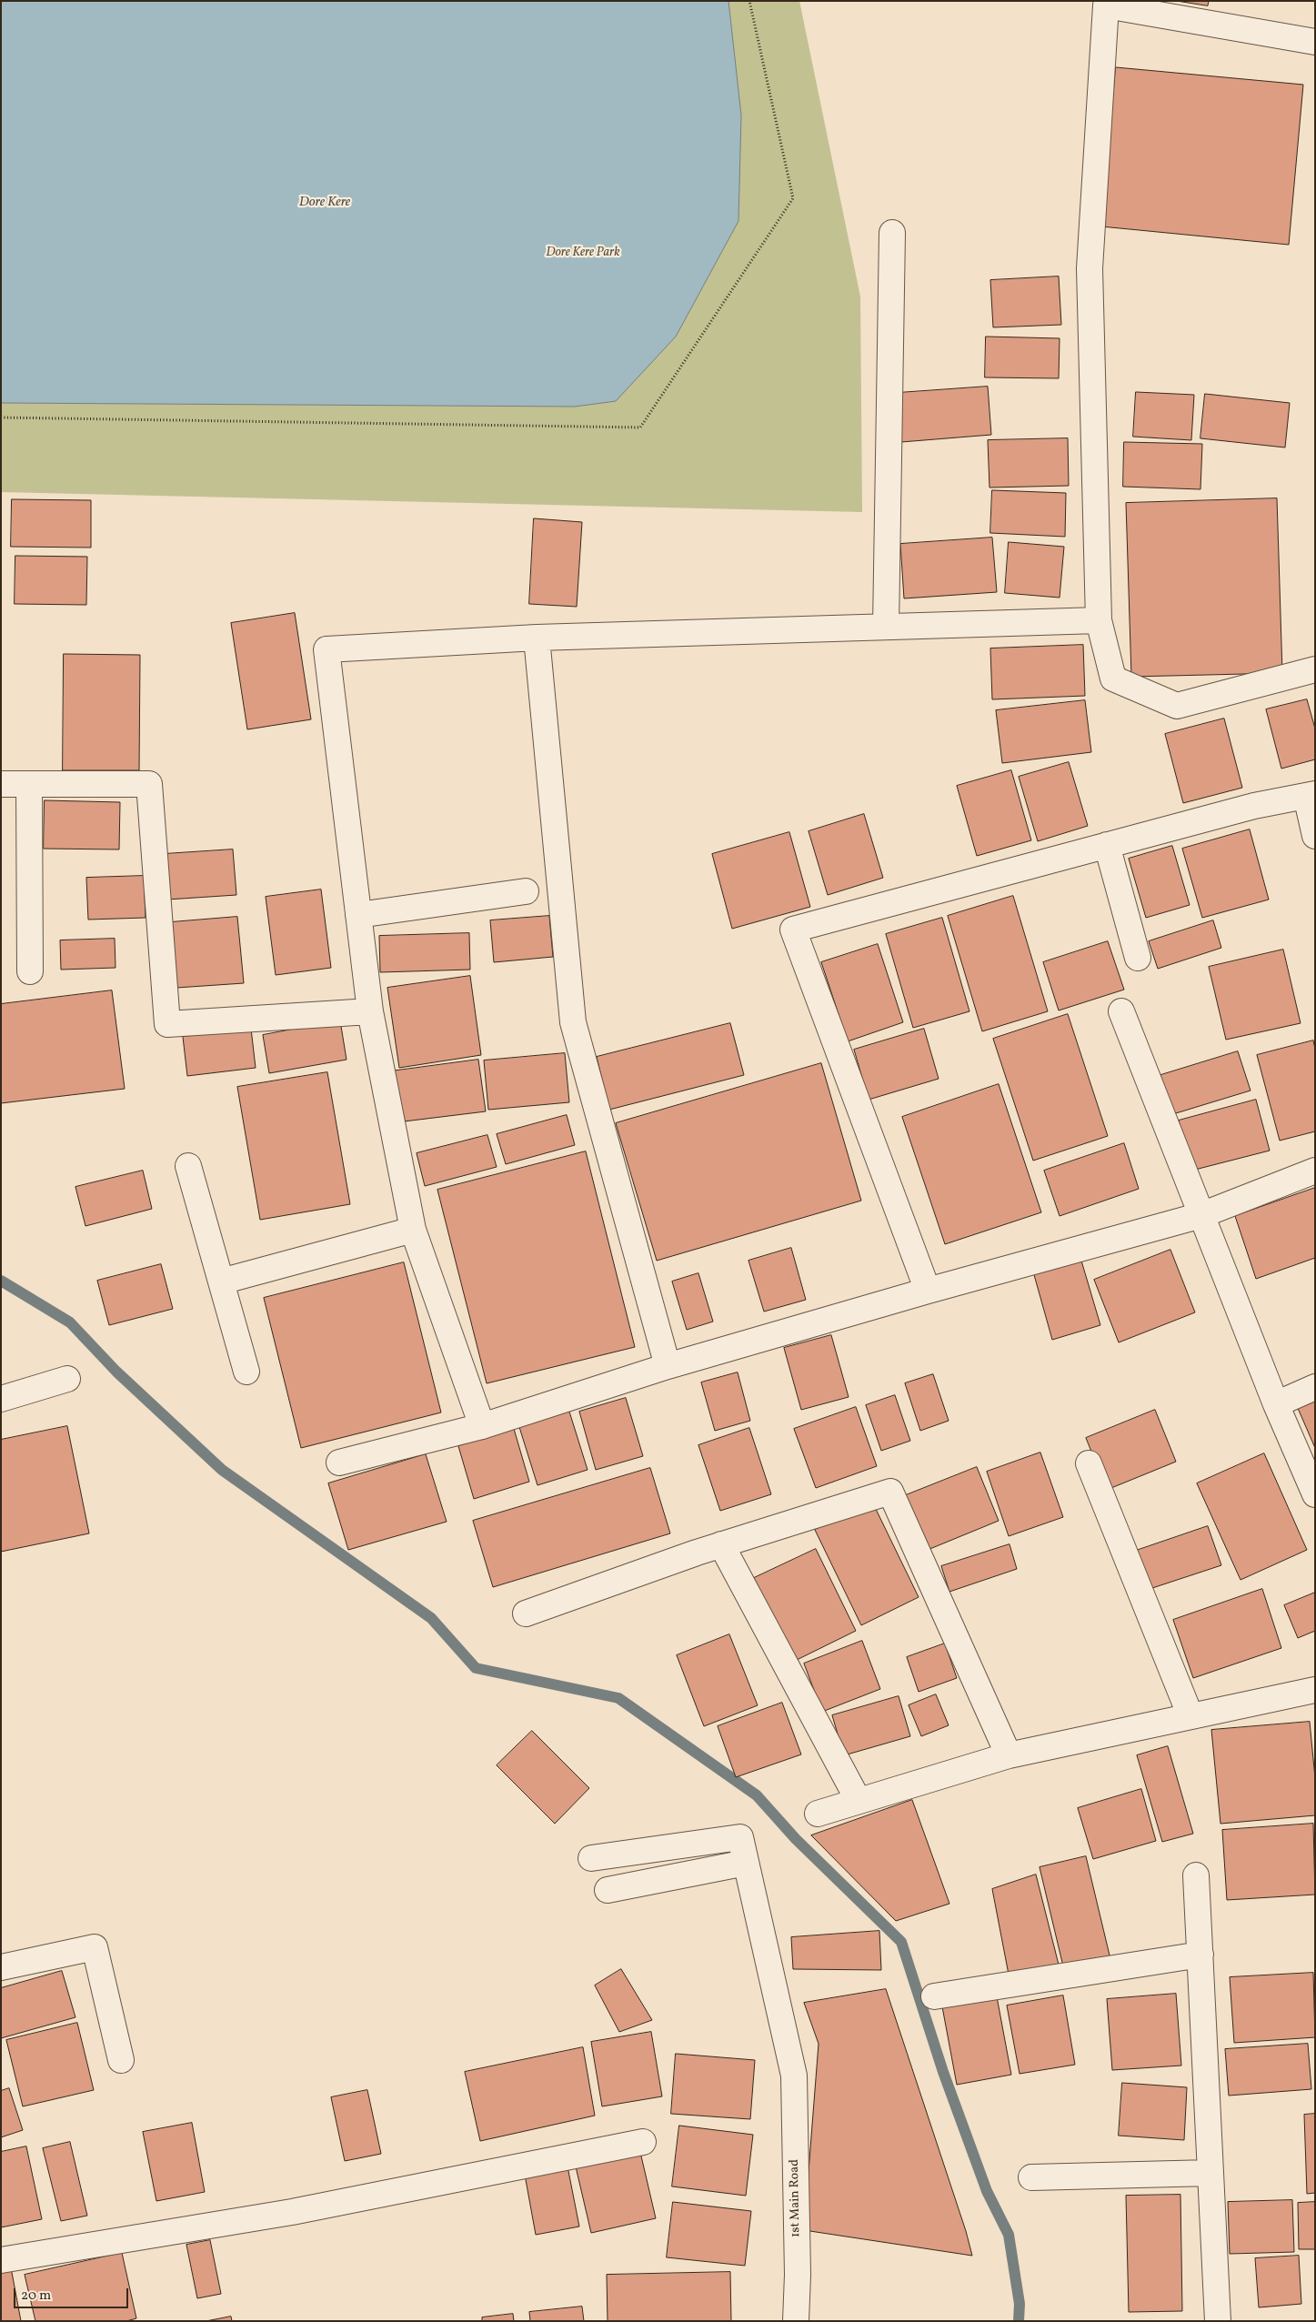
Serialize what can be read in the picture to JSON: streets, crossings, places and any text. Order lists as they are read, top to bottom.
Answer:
{
  "streets": {
    "street": ["1st Main Road"]
  },
  "water": ["Dore Kere"],
  "parks": ["Dore Kere Park"],
  "scale_bar": "20 m"
}
